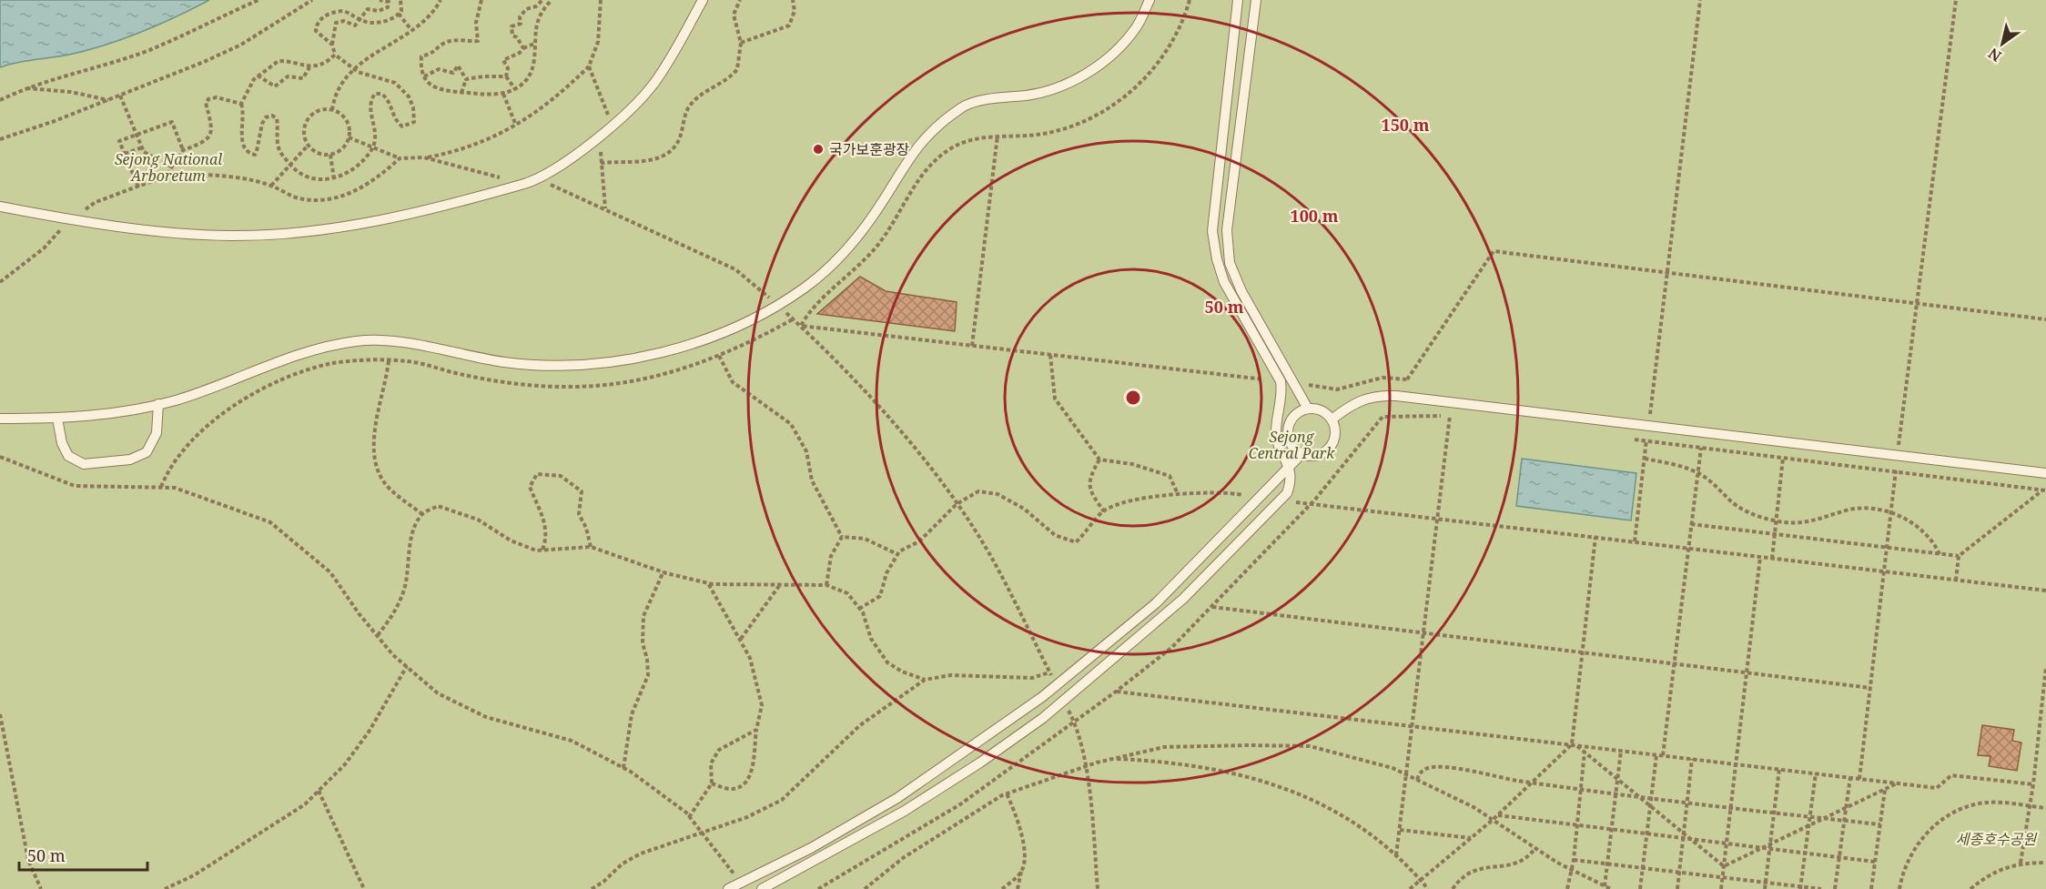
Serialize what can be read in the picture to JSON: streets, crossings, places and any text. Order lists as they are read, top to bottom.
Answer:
{
  "parks": ["Sejong National Arboretum", "Sejong Central Park", "세종호수공원"],
  "places": ["국가보훈광장"],
  "scale_bar": "50 m",
  "north": "bottom left",
  "rings": ["150 m", "100 m", "50 m"]
}
